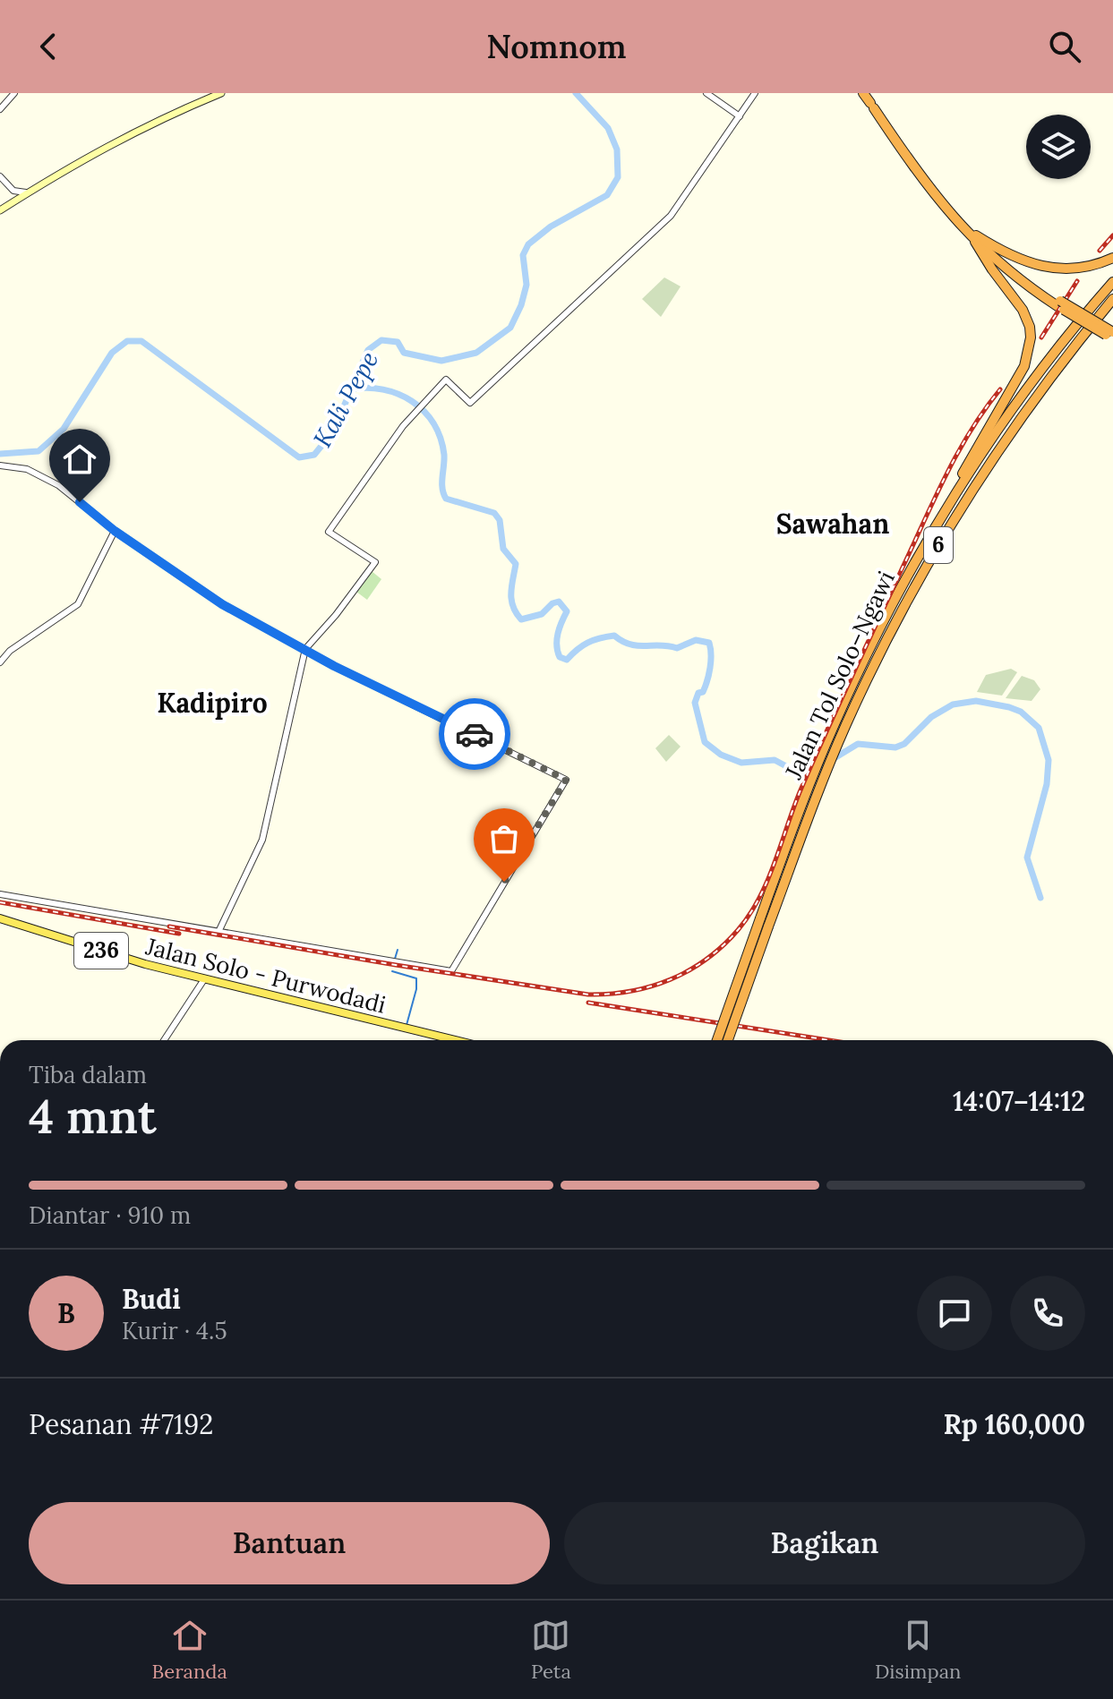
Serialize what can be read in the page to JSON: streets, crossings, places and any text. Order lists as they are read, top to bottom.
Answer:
{
  "streets": {
    "highway": ["6", "Jalan Tol Solo–Ngawi"],
    "main road": ["236", "Jalan Solo - Purwodadi"]
  },
  "districts": ["Sawahan", "Kadipiro"],
  "water": ["Kali Pepe"],
  "page": {
    "header": "Nomnom",
    "heading": ["4 mnt", "Tiba dalam", "14:07–14:12"],
    "panel": [
      "Budi",
      "Kurir · 4.5",
      "Pesanan #7192",
      "Rp 160,000"
    ],
    "bar": "Diantar · 910 m",
    "round": "B",
    "buttons": ["Bantuan", "Bagikan"],
    "tabs": ["Beranda", "Peta", "Disimpan"]
  }
}
